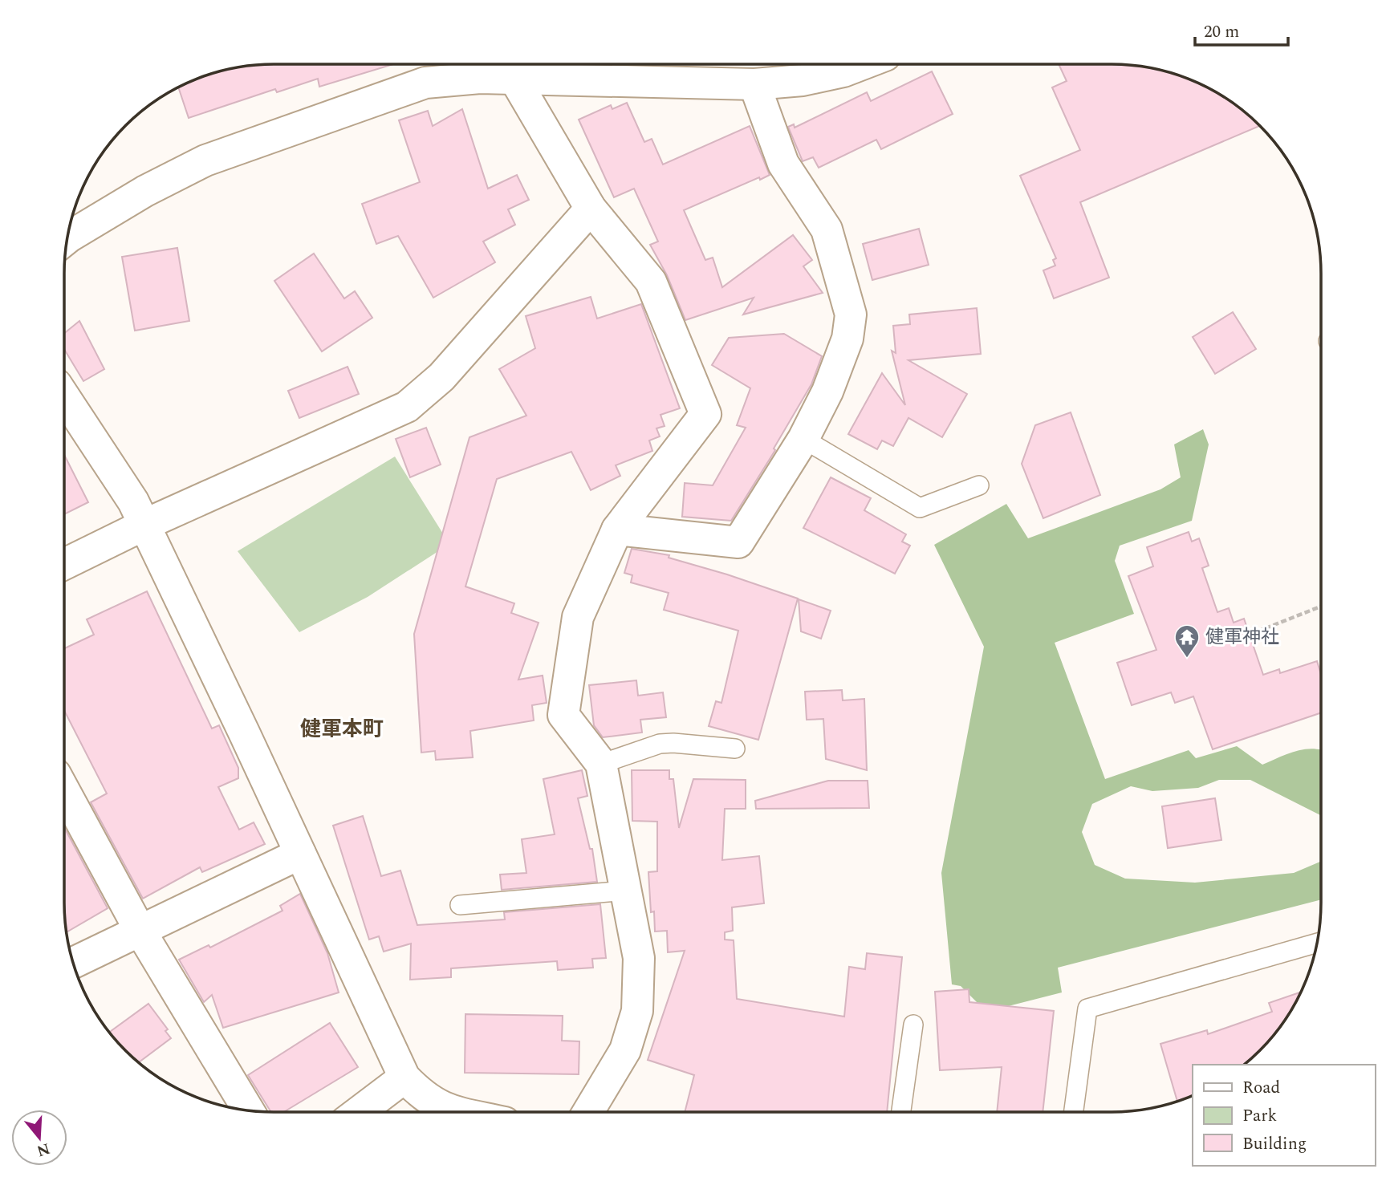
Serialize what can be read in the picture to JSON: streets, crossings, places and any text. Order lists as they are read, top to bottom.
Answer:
{
  "districts": ["健軍本町"],
  "places": {
    "temple": ["健軍神社"]
  },
  "legend": ["Road", "Park", "Building"],
  "scale_bar": "20 m",
  "north": "bottom"
}
